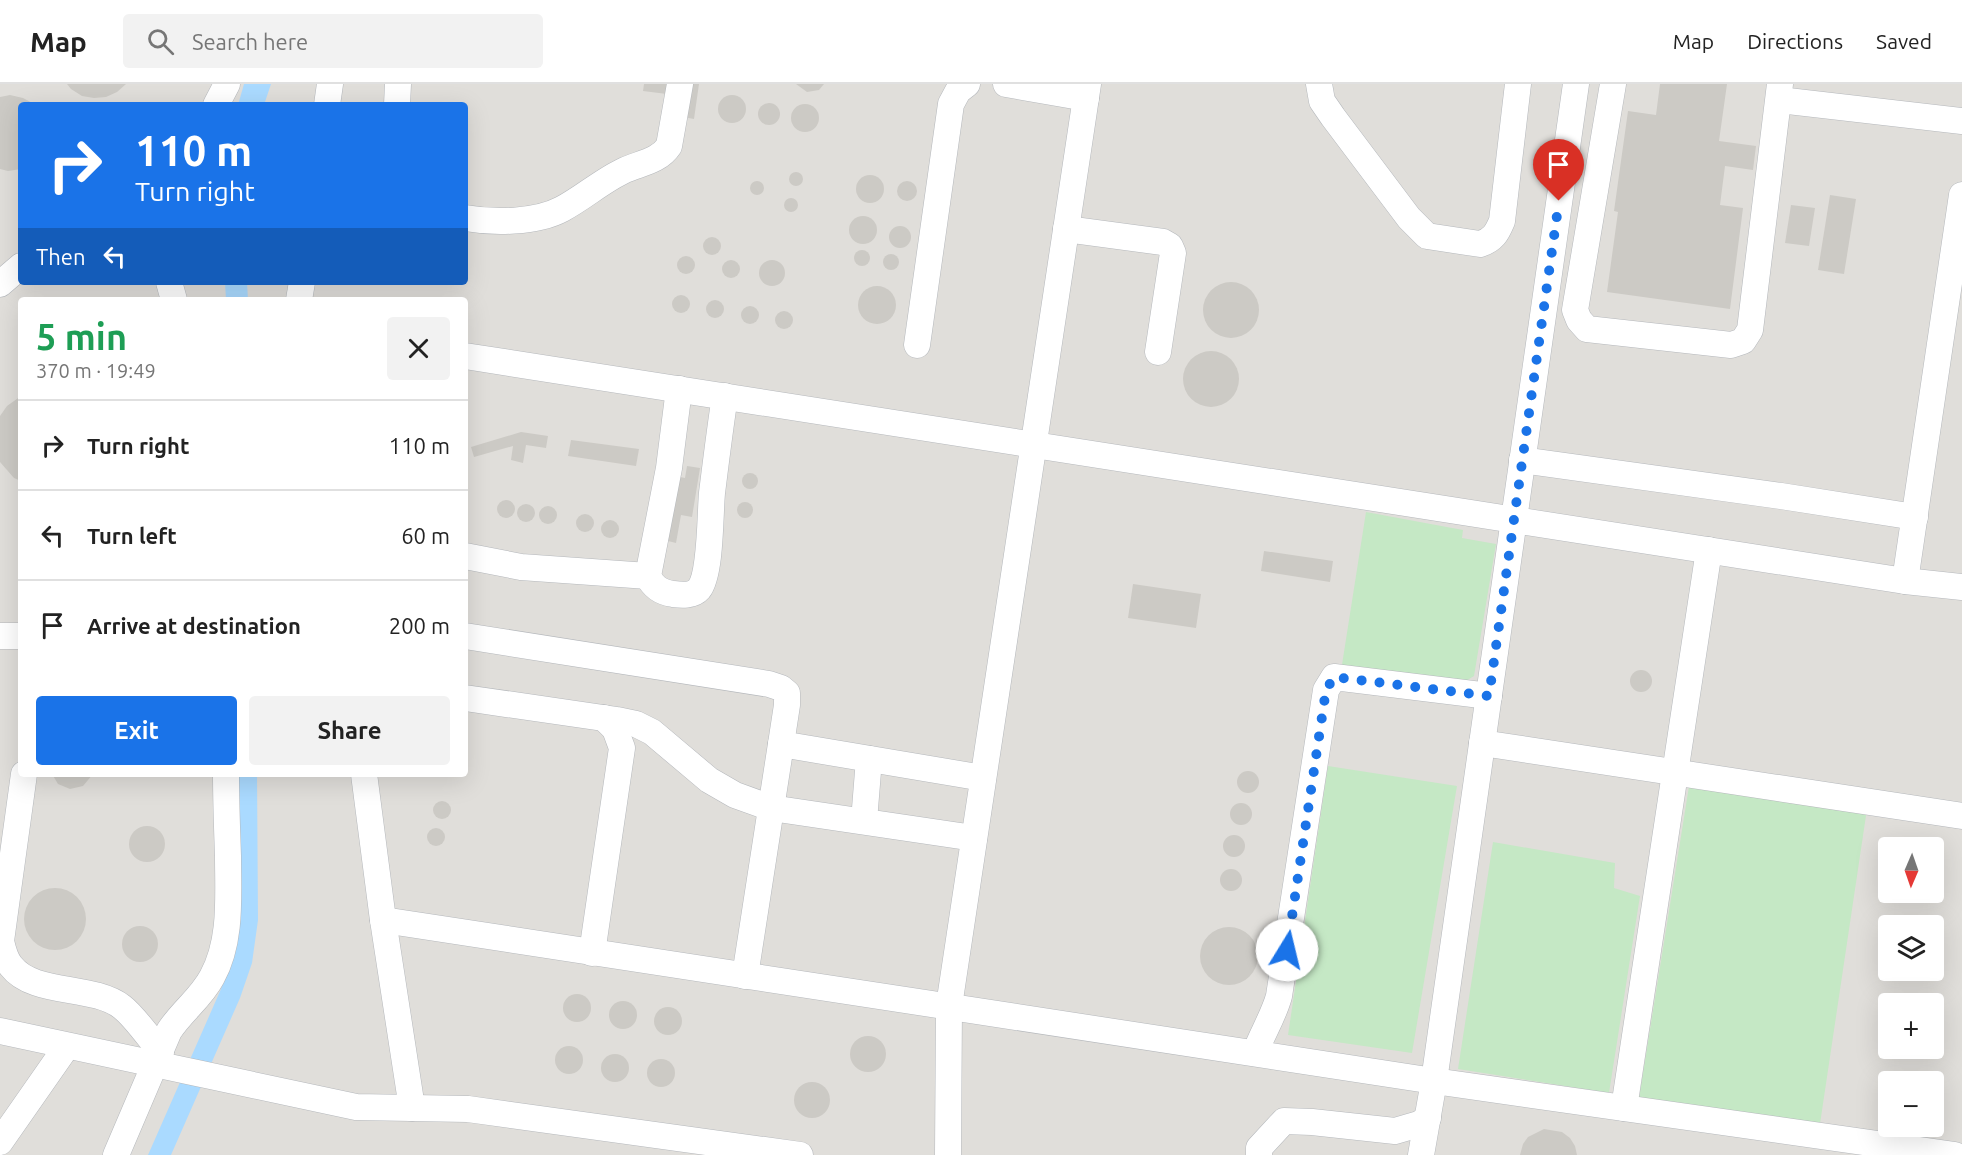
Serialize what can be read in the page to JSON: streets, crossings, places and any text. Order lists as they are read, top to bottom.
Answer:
{
  "north": "bottom",
  "page": {
    "header": "Map",
    "search": "Search here",
    "nav": ["Map", "Directions", "Saved"],
    "turn": ["110 m", "Turn right"],
    "then": "Then",
    "heading": ["5 min", "370 m · 19:49"],
    "list": [
      {
        "name": "Turn right",
        "value": "110 m"
      },
      {
        "name": "Turn left",
        "value": "60 m"
      },
      {
        "name": "Arrive at destination",
        "value": "200 m"
      }
    ],
    "buttons": ["Exit", "Share"],
    "map_buttons": ["+", "−"]
  }
}
